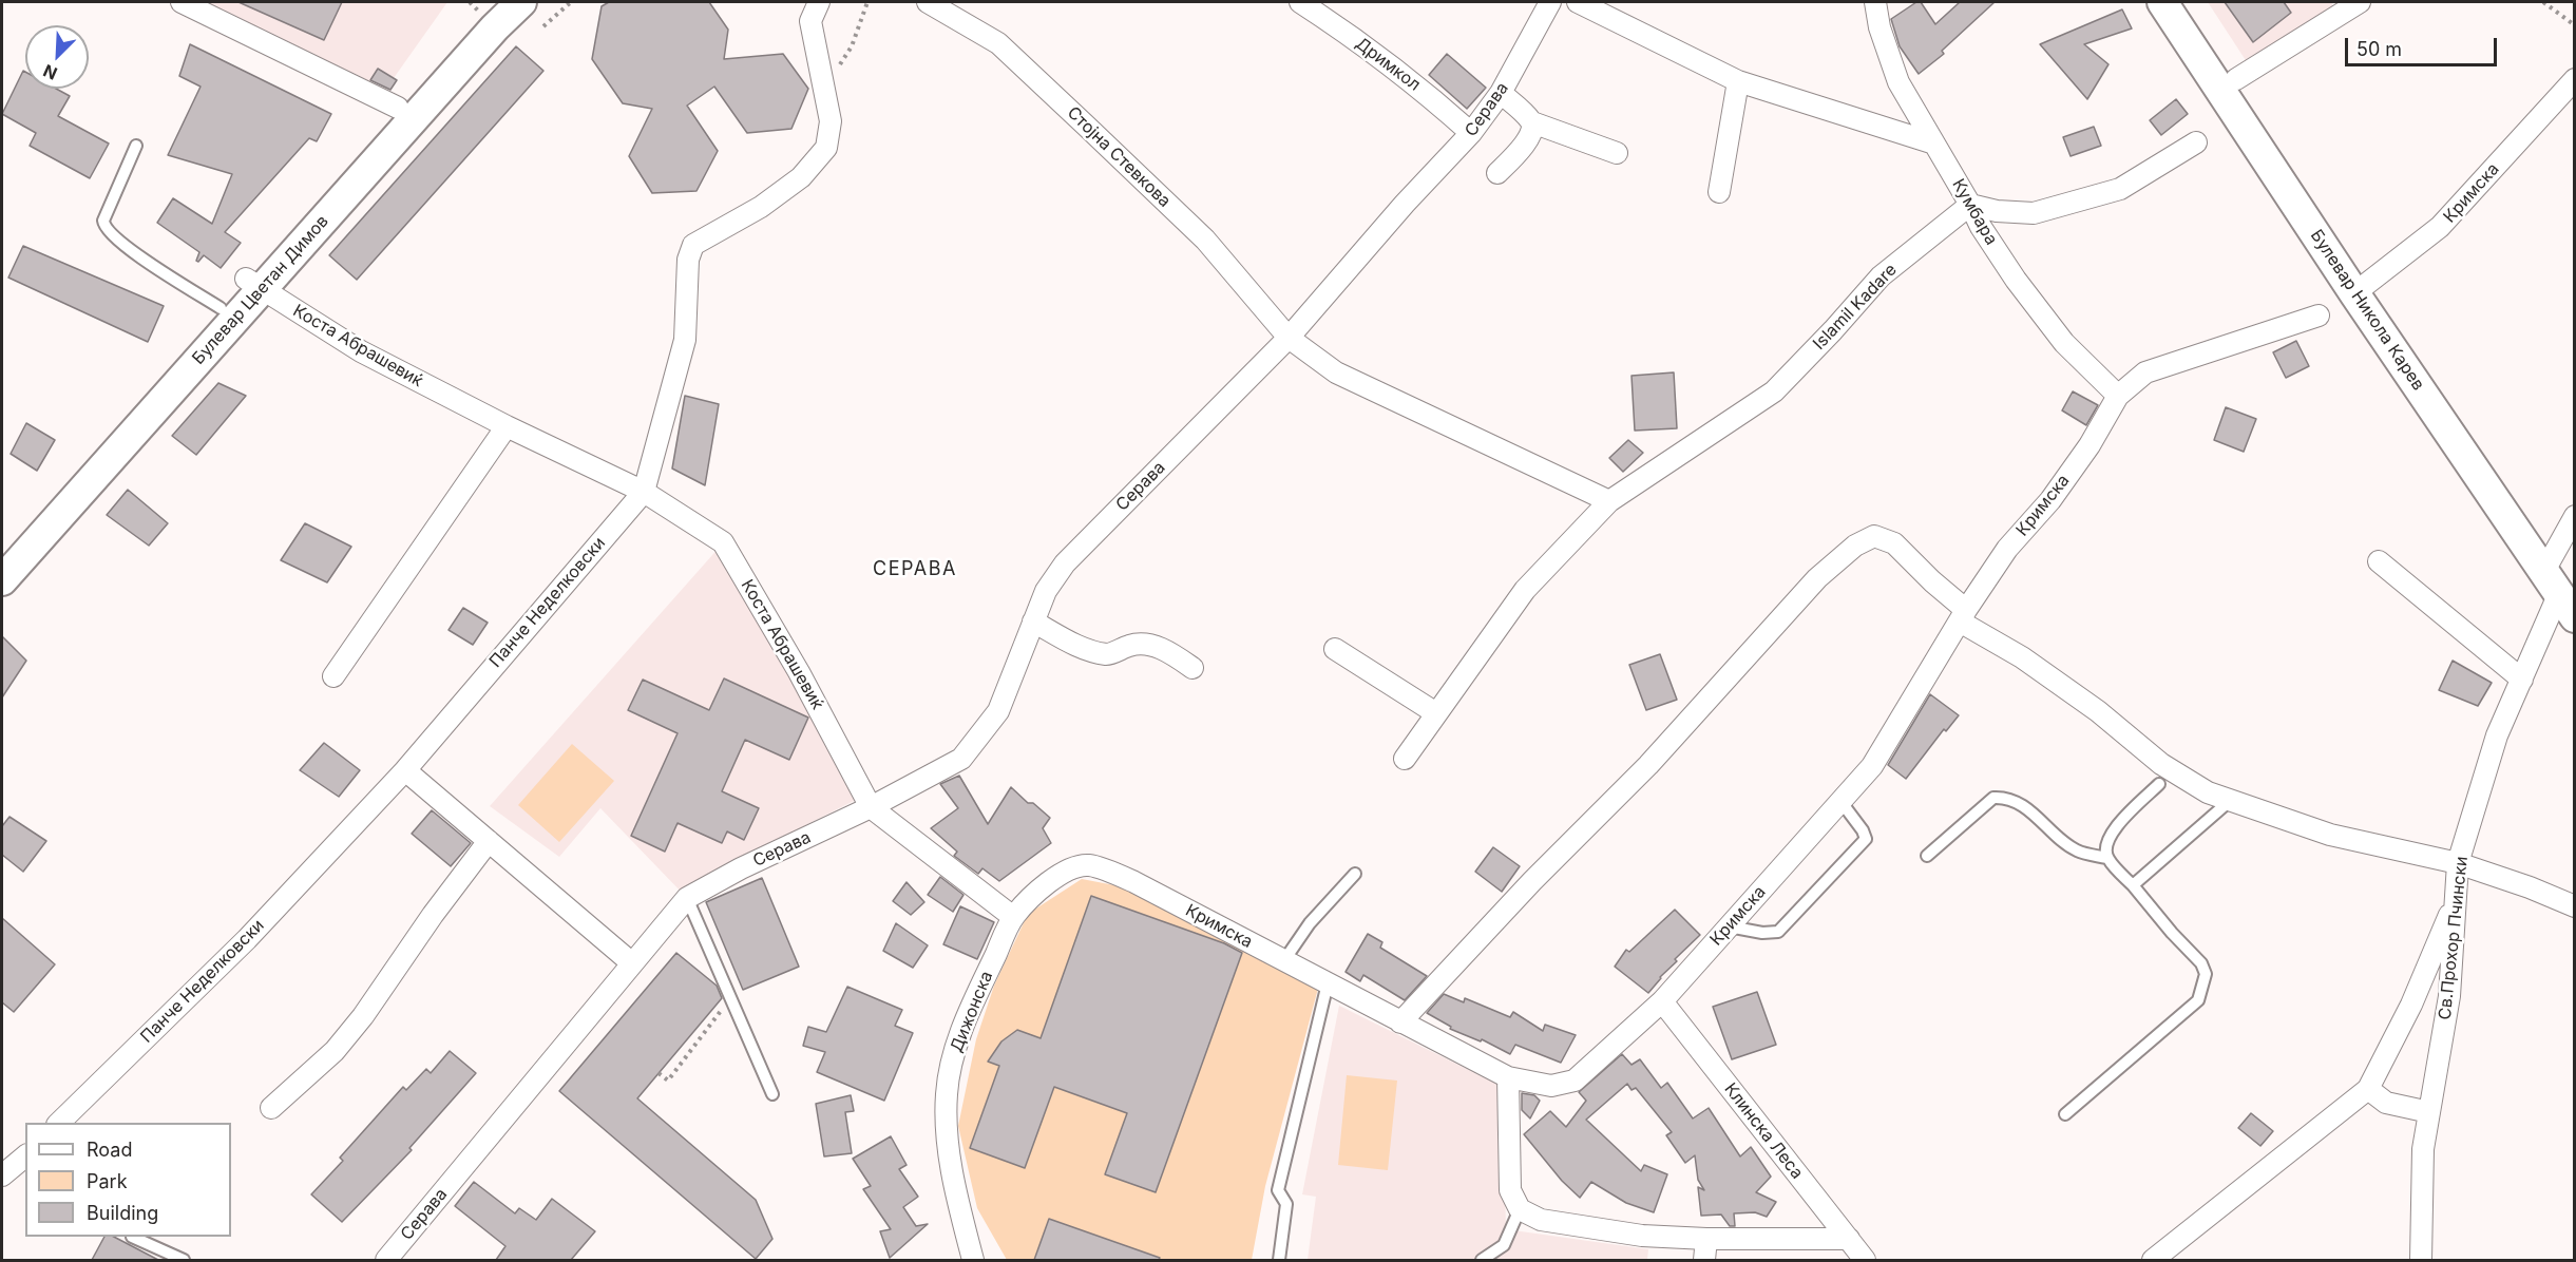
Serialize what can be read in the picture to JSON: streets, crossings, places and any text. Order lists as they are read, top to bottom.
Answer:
{
  "streets": {
    "street": [
      "Дримкол",
      "Серава",
      "Стојна Стевкова",
      "Кримска",
      "Кумбара",
      "Булевар Цветан Димов",
      "Islamil Kadare",
      "Булевар Никола Карев",
      "Коста Абрашевиќ",
      "Панче Неделковски",
      "Св.Прохор Пчински",
      "Дижонска",
      "Клинска Леса"
    ]
  },
  "crossings": [
    ["Дримкол", "Серава"],
    ["Серава", "Стојна Стевкова"],
    ["Серава", "Коста Абрашевиќ"],
    ["Стојна Стевкова", "Islamil Kadare"],
    ["Кримска", "Кумбара"],
    ["Кримска", "Булевар Никола Карев"],
    ["Кримска", "Коста Абрашевиќ"],
    ["Кримска", "Дижонска"],
    ["Кримска", "Клинска Леса"],
    ["Кумбара", "Islamil Kadare"],
    ["Булевар Цветан Димов", "Коста Абрашевиќ"],
    ["Булевар Никола Карев", "Св.Прохор Пчински"],
    ["Коста Абрашевиќ", "Панче Неделковски"],
    ["Коста Абрашевиќ", "Дижонска"]
  ],
  "districts": ["СЕРАВА"],
  "legend": ["Road", "Park", "Building"],
  "scale_bar": "50 m",
  "north": "bottom left"
}
